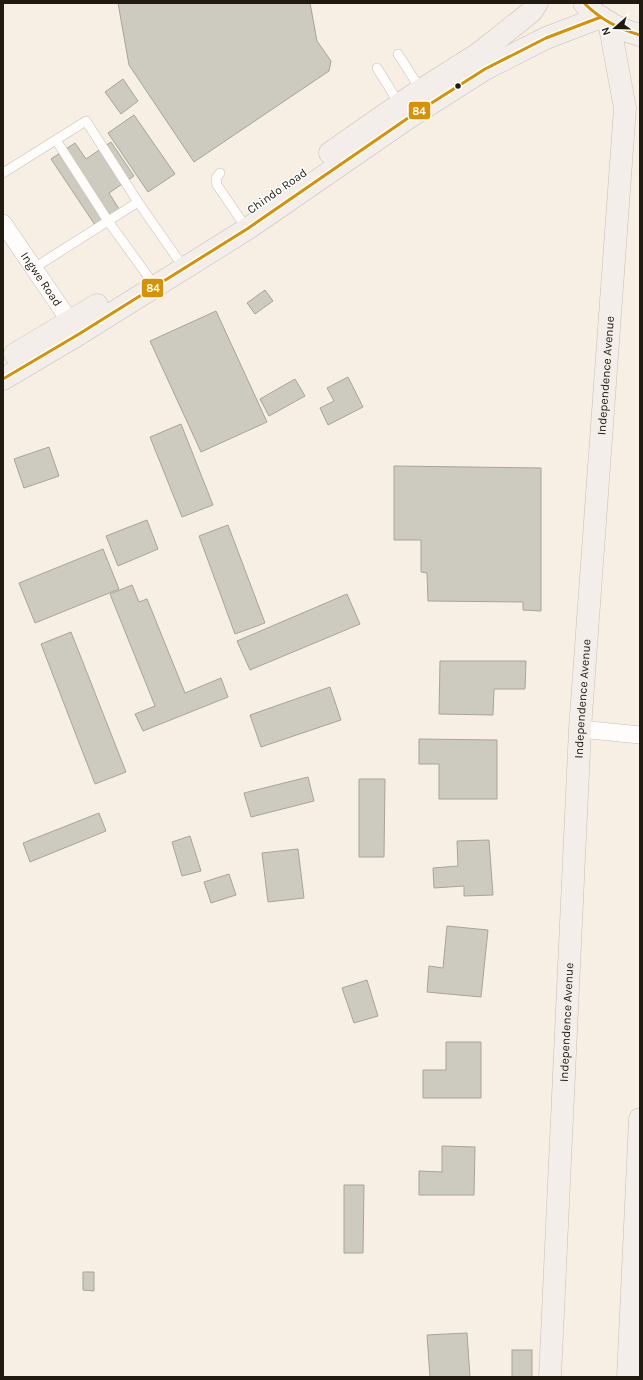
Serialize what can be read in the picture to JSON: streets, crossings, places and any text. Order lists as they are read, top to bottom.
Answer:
{
  "streets": {
    "main road": ["Chindo Road", "Independence Avenue"],
    "street": ["Ingwe Road"]
  },
  "crossings": [
    ["Chindo Road", "Ingwe Road"],
    ["Chindo Road", "Independence Avenue"]
  ],
  "lines": ["transit line 84"],
  "north": "left"
}
